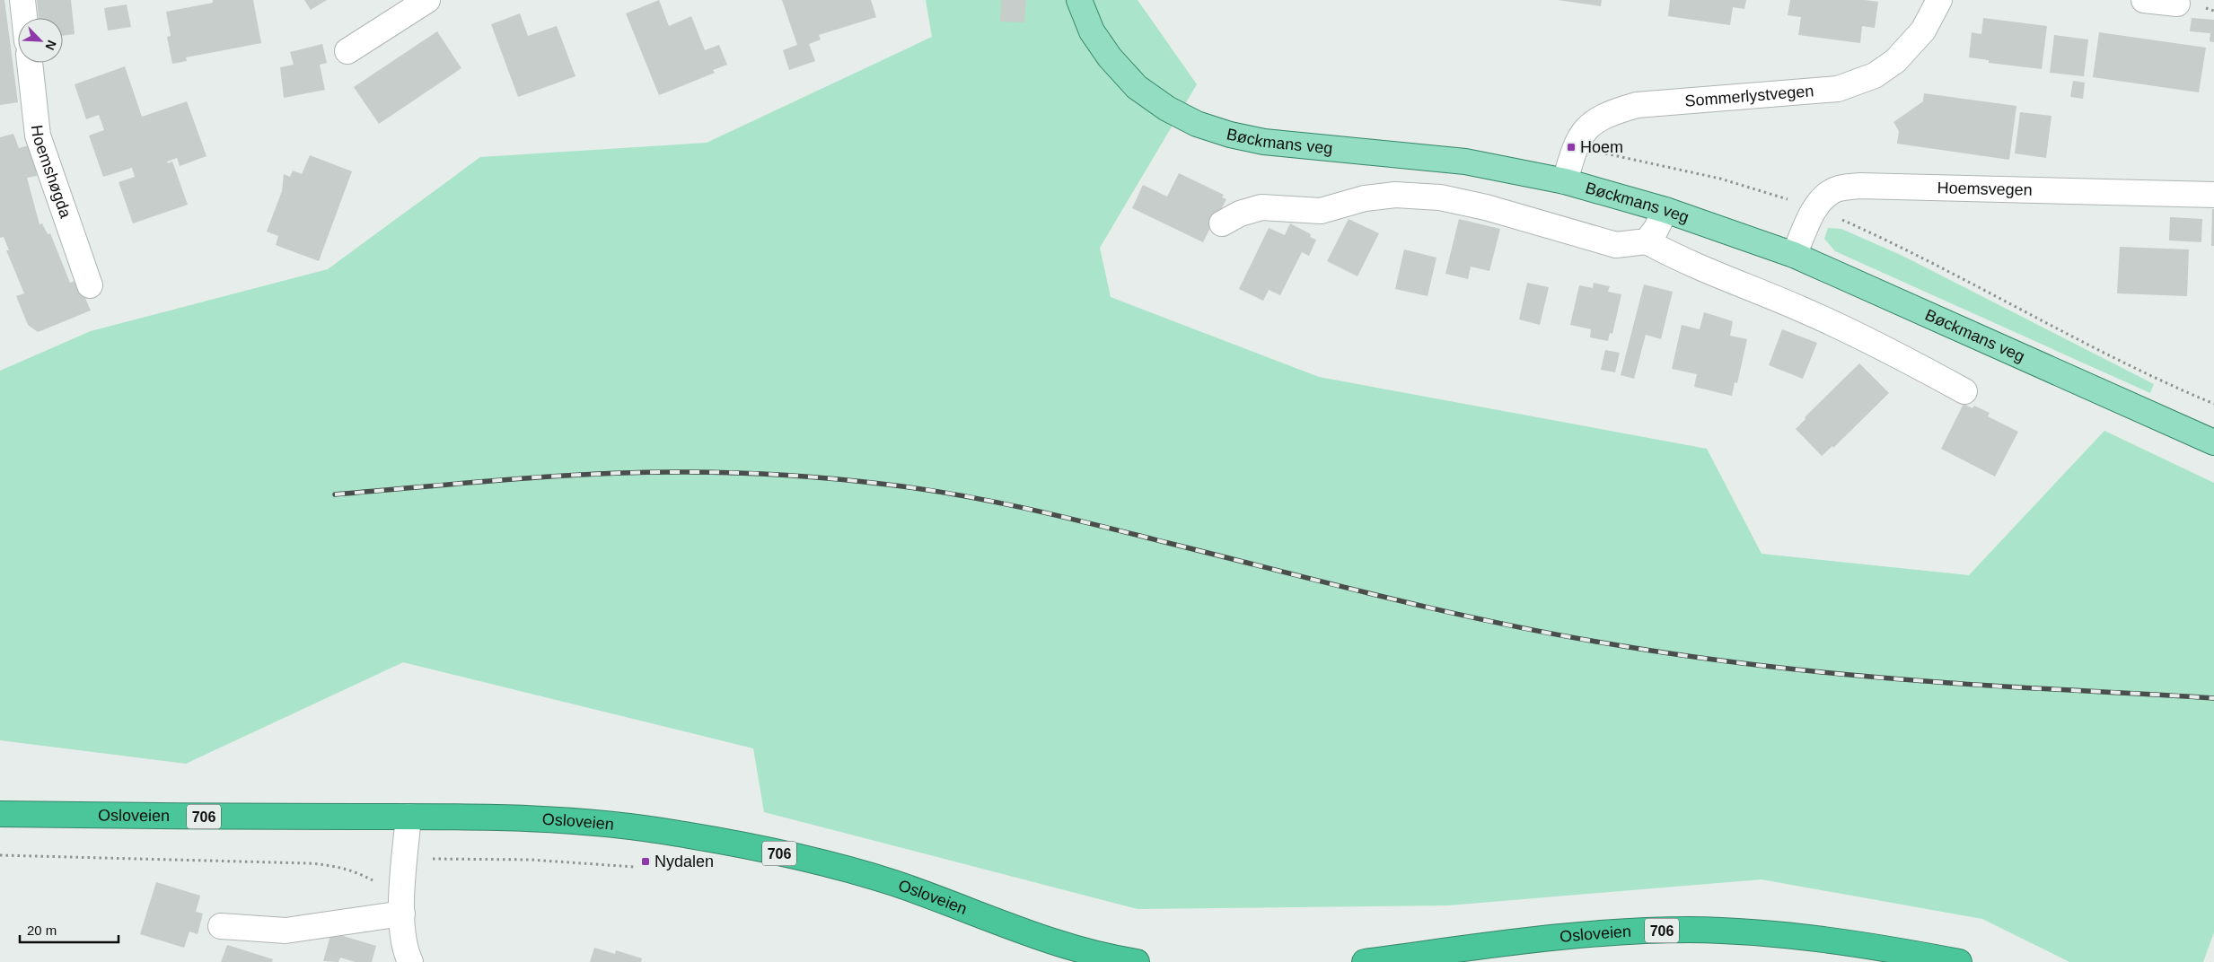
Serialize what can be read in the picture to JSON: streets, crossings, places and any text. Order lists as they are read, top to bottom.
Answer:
{
  "streets": {
    "highway": ["Osloveien", "706"],
    "main road": ["Bøckmans veg"],
    "street": ["Sommerlystvegen", "Hoemshøgda", "Hoemsvegen"]
  },
  "crossings": [
    ["Sommerlystvegen", "Bøckmans veg"],
    ["Bøckmans veg", "Hoemsvegen"]
  ],
  "places": {
    "transit": ["Hoem", "Nydalen"]
  },
  "scale_bar": "20 m",
  "north": "bottom right"
}
